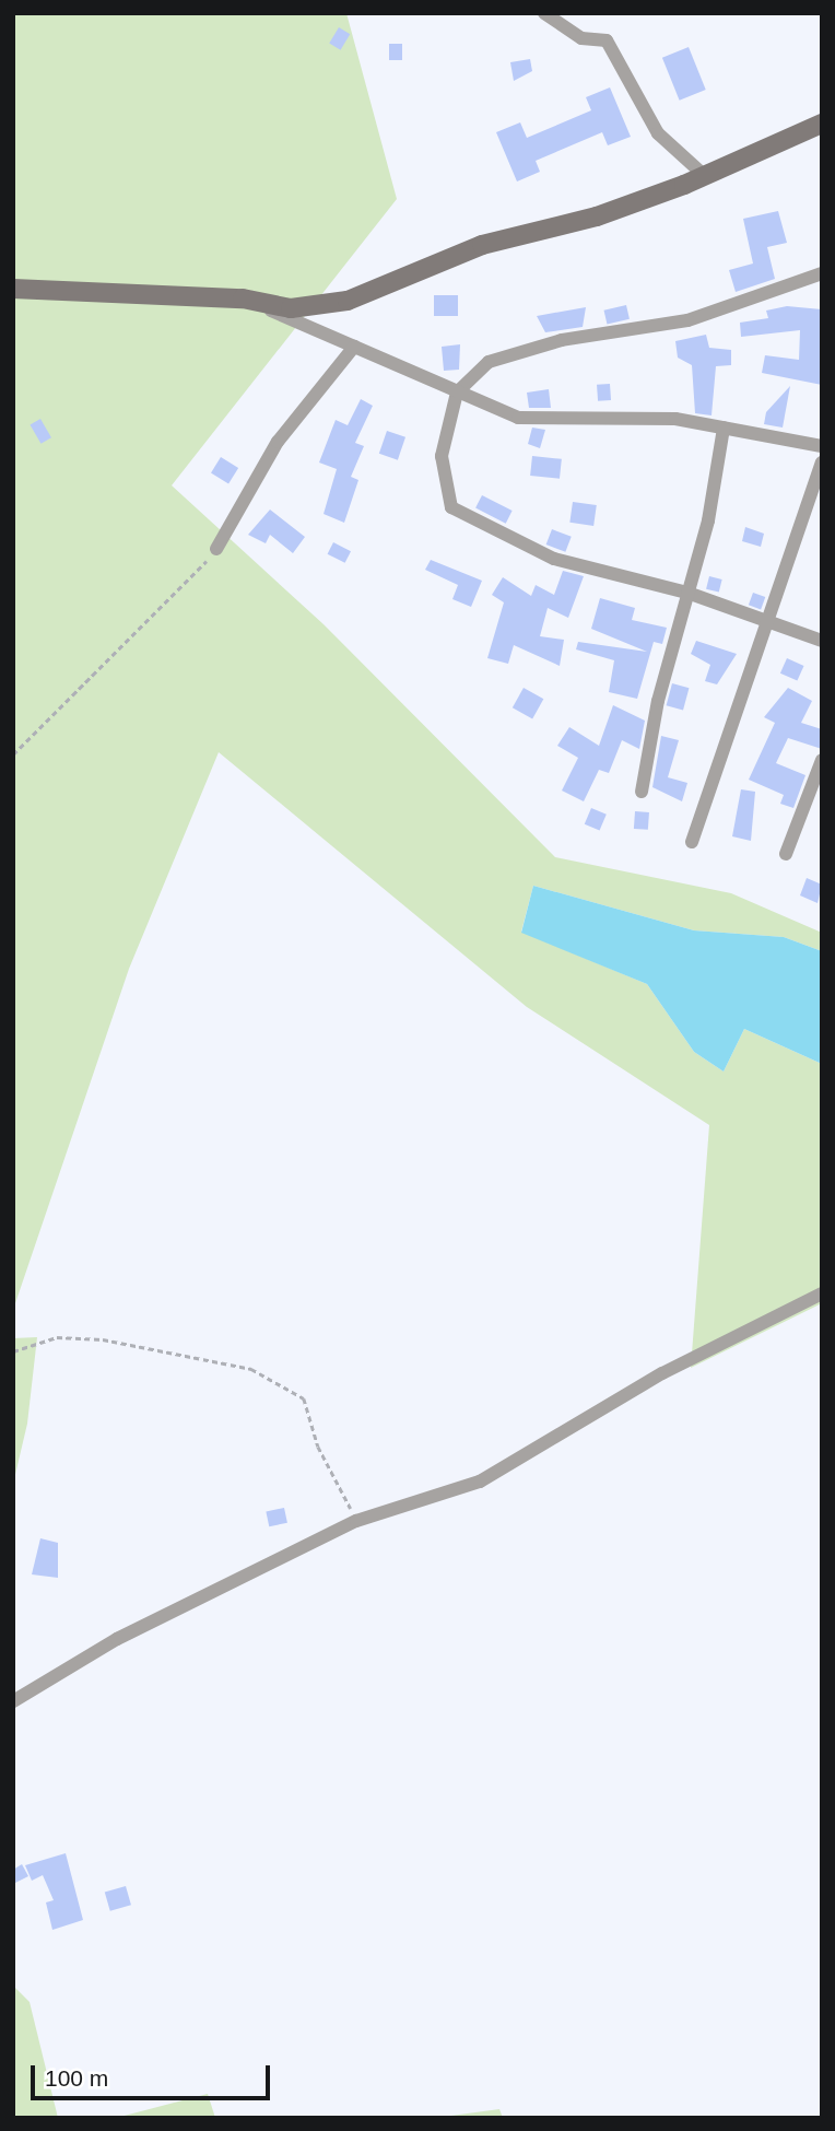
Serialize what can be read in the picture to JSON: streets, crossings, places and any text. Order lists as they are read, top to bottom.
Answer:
{
  "scale_bar": "100 m"
}
